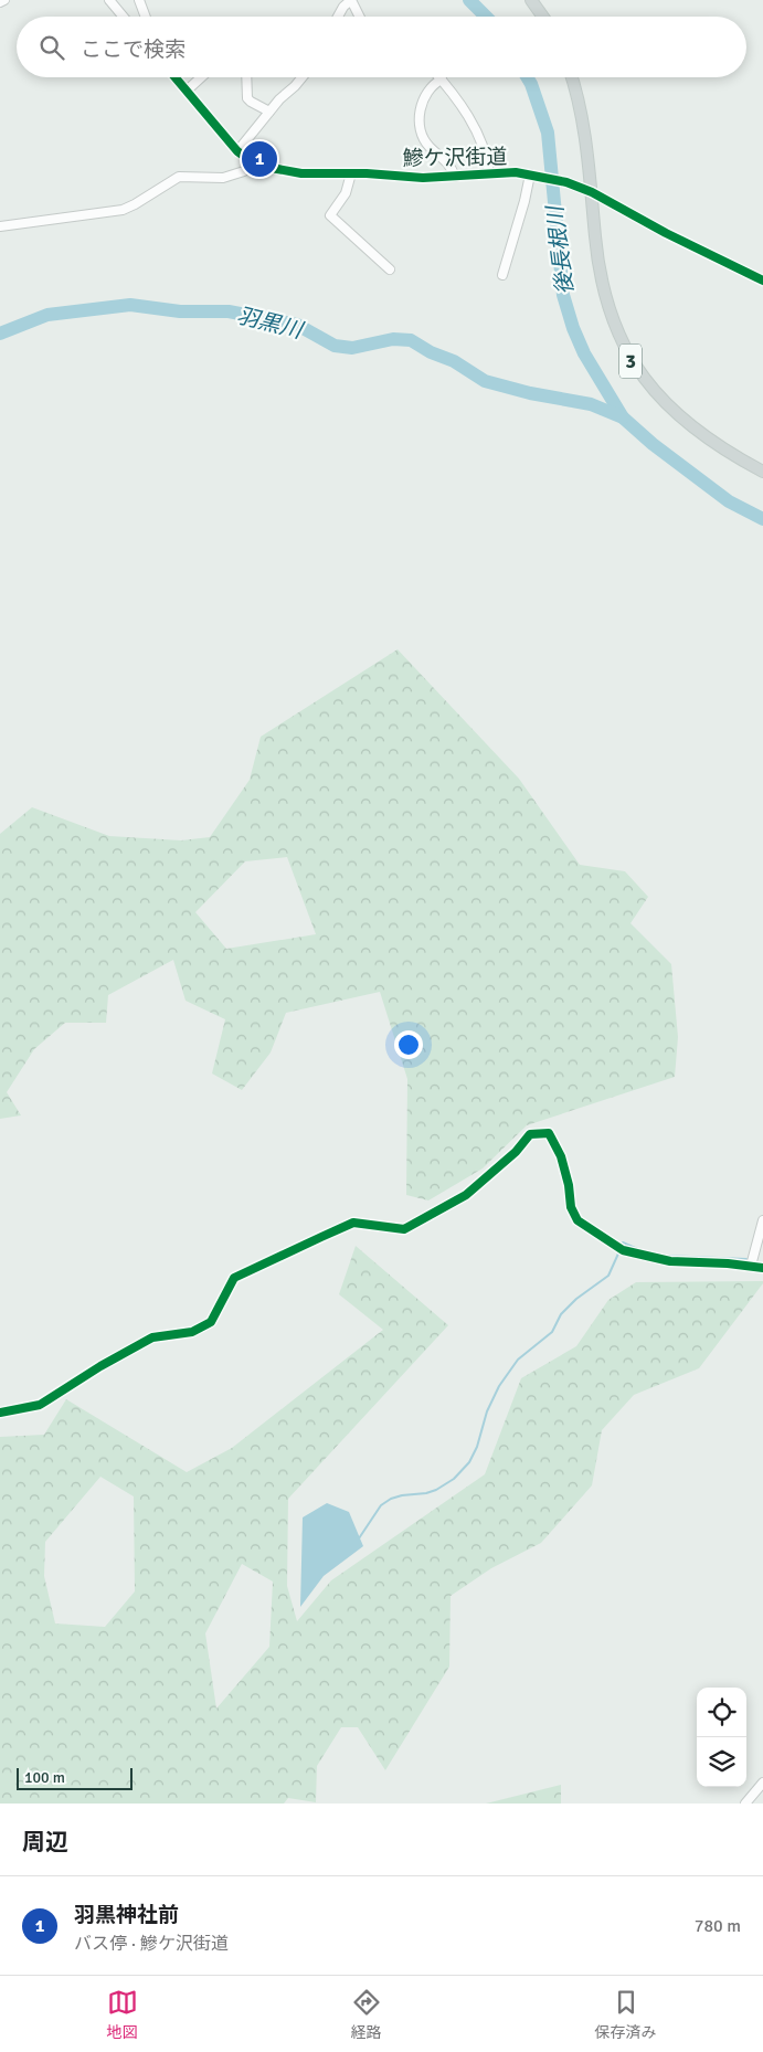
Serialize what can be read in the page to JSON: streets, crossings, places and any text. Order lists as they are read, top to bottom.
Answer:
{
  "streets": {
    "main road": ["3"],
    "street": ["鰺ケ沢街道"]
  },
  "crossings": [
    ["鰺ケ沢街道", "3"]
  ],
  "water": ["後長根川", "羽黒川"],
  "scale_bar": "100 m",
  "page": {
    "search": "ここで検索",
    "pins": "1",
    "scale": "100 m",
    "heading": "周辺",
    "list": [
      {
        "mark": "1",
        "name": "羽黒神社前",
        "note": "バス停 · 鰺ケ沢街道",
        "value": "780 m"
      }
    ],
    "nav": ["地図", "経路", "保存済み"]
  }
}
